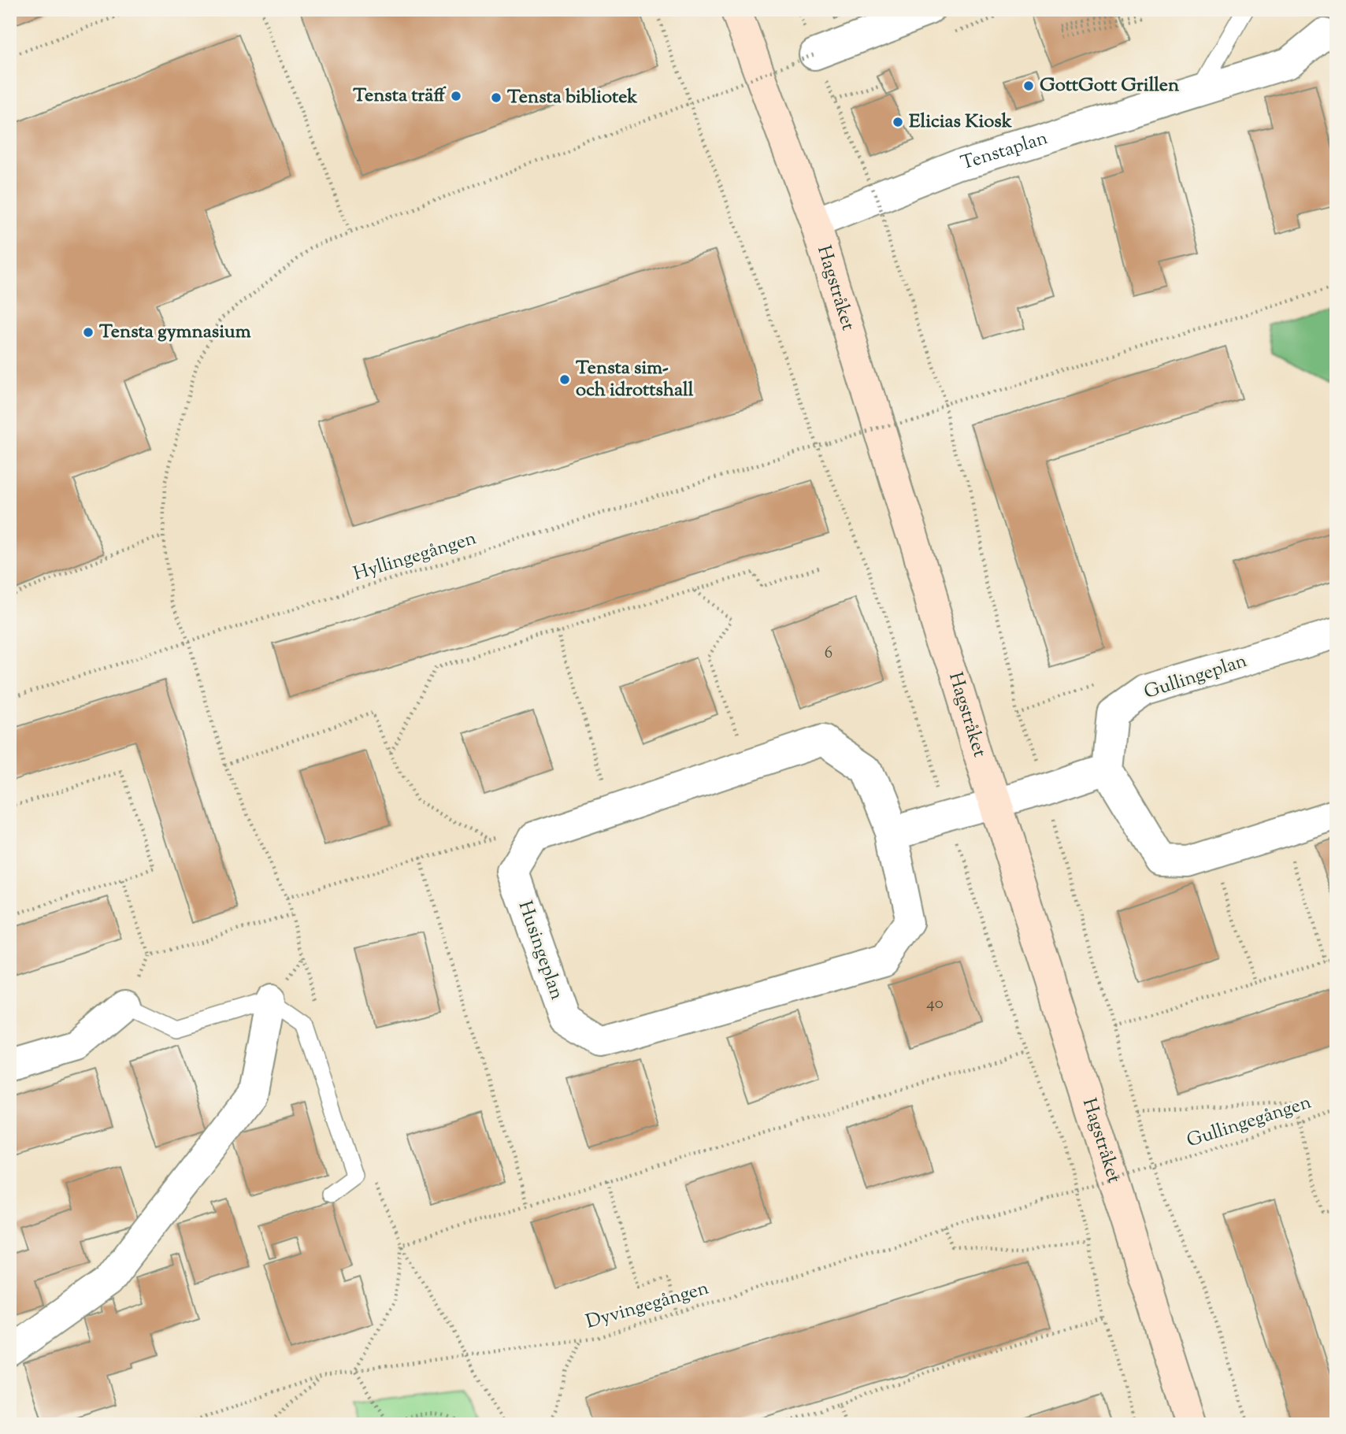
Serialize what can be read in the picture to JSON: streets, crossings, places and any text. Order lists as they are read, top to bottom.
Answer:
{
  "streets": {
    "street": [
      "Tenstaplan",
      "Hagstråket",
      "Gullingeplan",
      "Husingeplan"
    ],
    "path": ["Hyllingegången", "Gullingegången", "Dyvingegången"]
  },
  "crossings": [
    ["Tenstaplan", "Hagstråket"],
    ["Gullingegången", "Dyvingegången"]
  ],
  "places": [
    "GottGott Grillen",
    "Tensta träff",
    "Tensta bibliotek",
    "Elicias Kiosk",
    "Tensta gymnasium",
    "Tensta sim- och idrottshall"
  ],
  "house_numbers": ["6", "40"]
}
